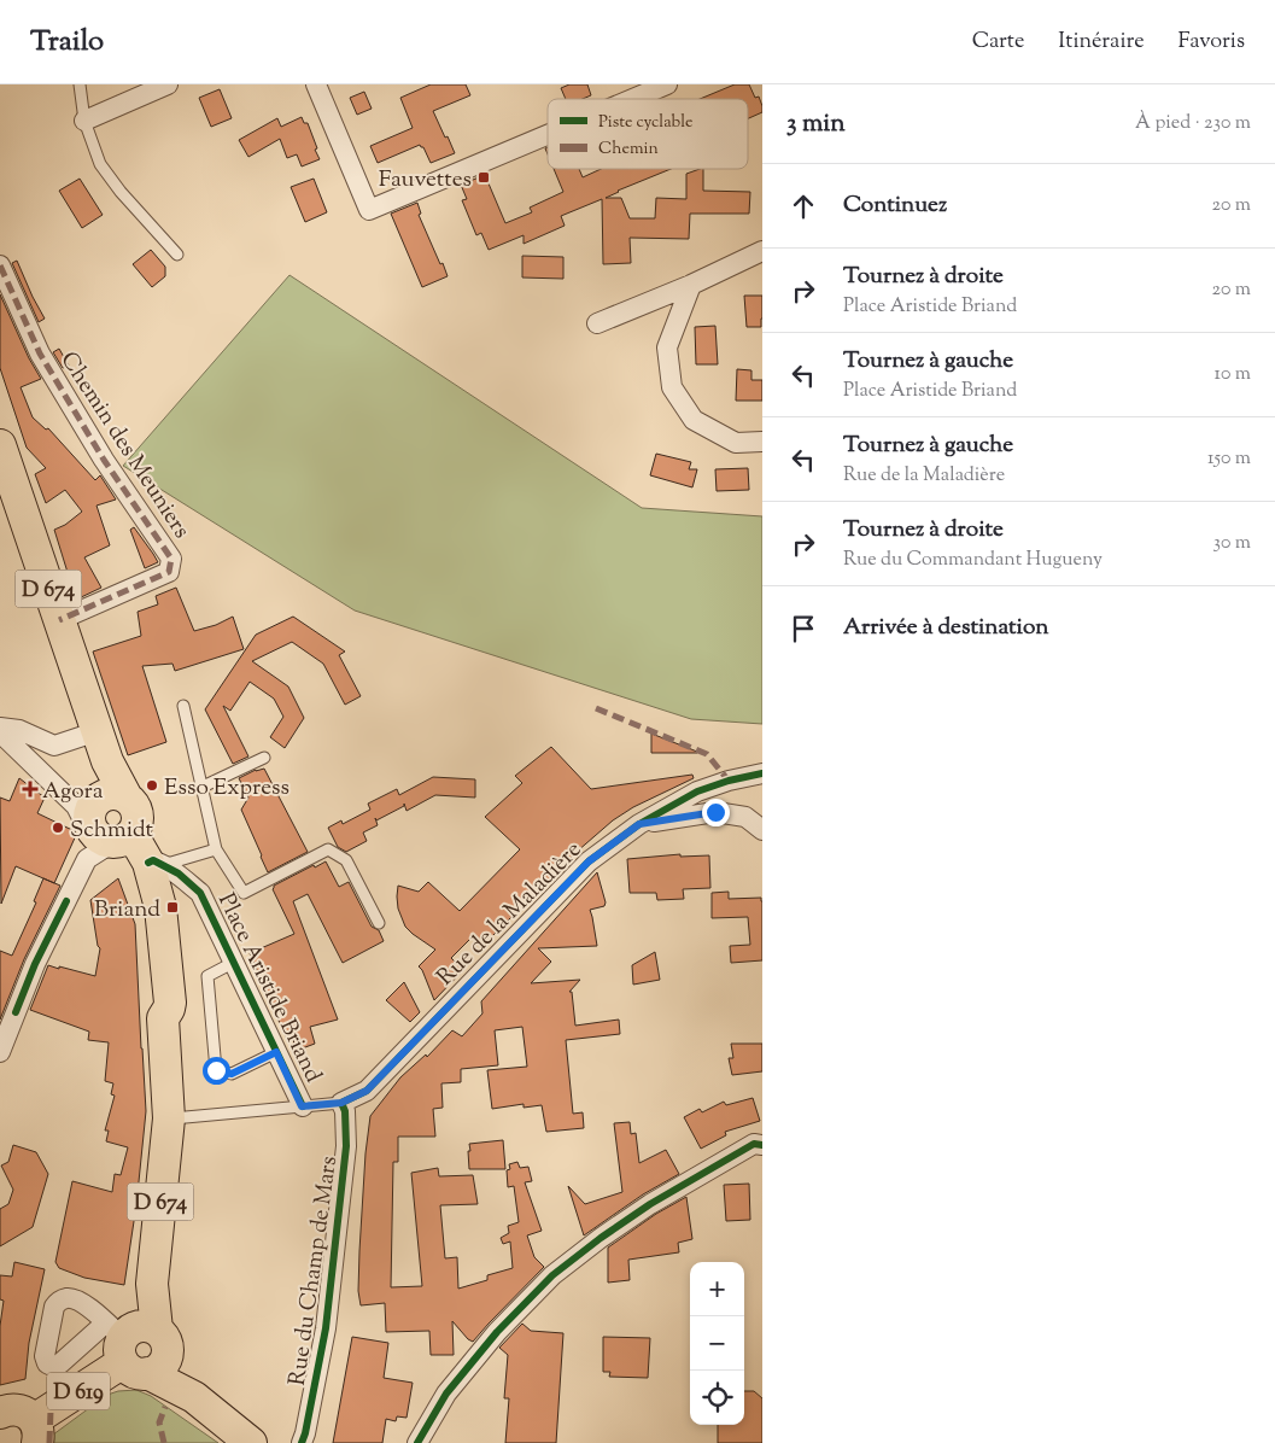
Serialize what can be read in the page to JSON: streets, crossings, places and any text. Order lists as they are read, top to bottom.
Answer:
{
  "streets": {
    "main road": ["D 674", "D 619"],
    "street": [
      "Chemin des Meuniers",
      "Rue de la Maladière",
      "Place Aristide Briand",
      "Rue du Champ de Mars"
    ]
  },
  "crossings": [
    ["Chemin des Meuniers", "D 674"],
    ["D 674", "Place Aristide Briand"],
    ["D 674", "D 619"],
    ["Rue de la Maladière", "Place Aristide Briand"],
    ["Rue de la Maladière", "Rue du Champ de Mars"],
    ["Place Aristide Briand", "Rue du Champ de Mars"]
  ],
  "places": {
    "transit": ["Fauvettes", "Briand"],
    "other": ["Esso Express", "Schmidt"],
    "health": ["Agora"]
  },
  "legend": ["Piste cyclable", "Chemin"],
  "page": {
    "header": "Trailo",
    "nav": ["Carte", "Itinéraire", "Favoris"],
    "heading": ["3 min", "À pied · 230 m"],
    "list": [
      ["Continuez", "20 m"],
      ["Tournez à droite", "Place Aristide Briand", "20 m"],
      ["Tournez à gauche", "Place Aristide Briand", "10 m"],
      ["Tournez à gauche", "Rue de la Maladière", "150 m"],
      ["Tournez à droite", "Rue du Commandant Hugueny", "30 m"],
      "Arrivée à destination"
    ],
    "map_buttons": ["+", "−"]
  }
}
